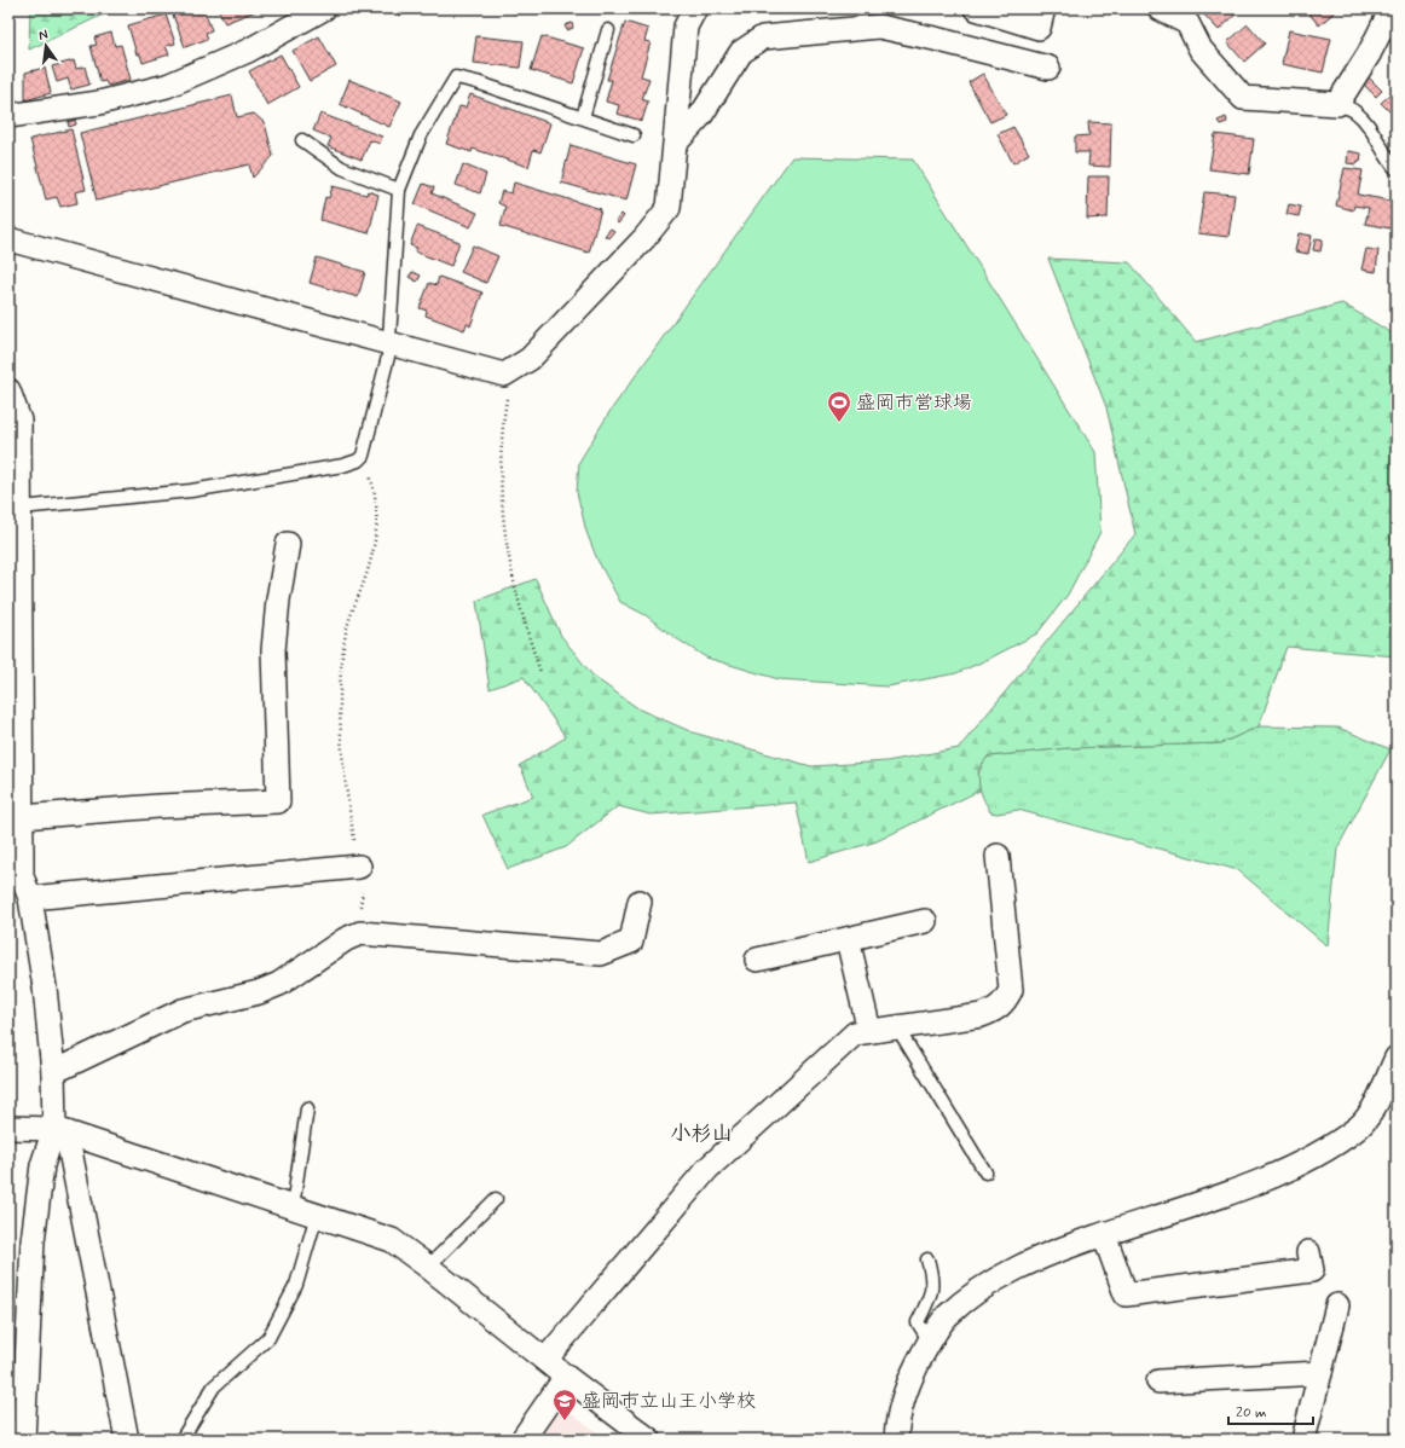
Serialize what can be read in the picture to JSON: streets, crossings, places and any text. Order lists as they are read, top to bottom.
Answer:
{
  "districts": ["小杉山"],
  "places": {
    "sports": ["盛岡市営球場"],
    "school or university": ["盛岡市立山王小学校"]
  },
  "scale_bar": "20 m",
  "north": "top"
}
